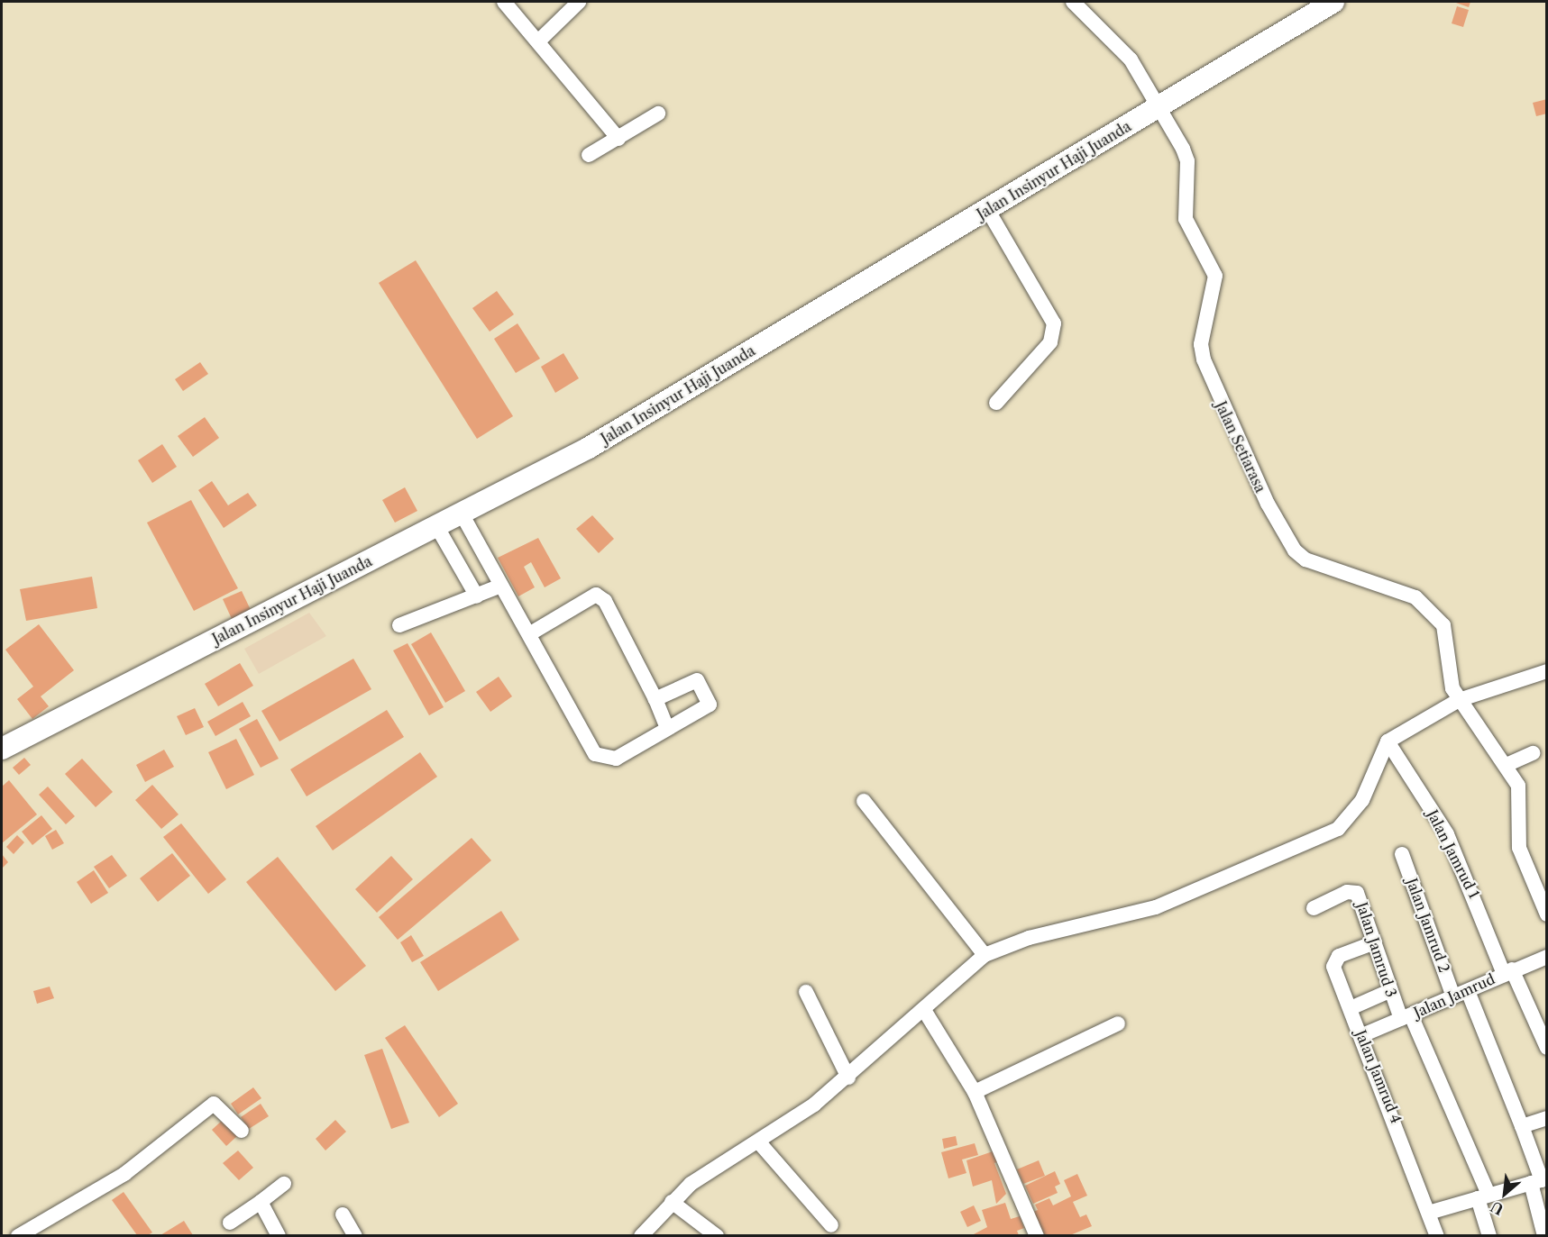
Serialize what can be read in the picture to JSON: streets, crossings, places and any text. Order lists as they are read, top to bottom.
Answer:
{
  "streets": {
    "main road": ["Jalan Insinyur Haji Juanda"],
    "street": [
      "Jalan Setiarasa",
      "Jalan Jamrud 1",
      "Jalan Jamrud 2",
      "Jalan Jamrud 3",
      "Jalan Jamrud",
      "Jalan Jamrud 4"
    ]
  },
  "crossings": [
    ["Jalan Insinyur Haji Juanda", "Jalan Setiarasa"],
    ["Jalan Jamrud 1", "Jalan Jamrud"],
    ["Jalan Jamrud 2", "Jalan Jamrud"],
    ["Jalan Jamrud 3", "Jalan Jamrud"],
    ["Jalan Jamrud 3", "Jalan Jamrud 4"],
    ["Jalan Jamrud", "Jalan Jamrud 4"]
  ],
  "north": "bottom left"
}
